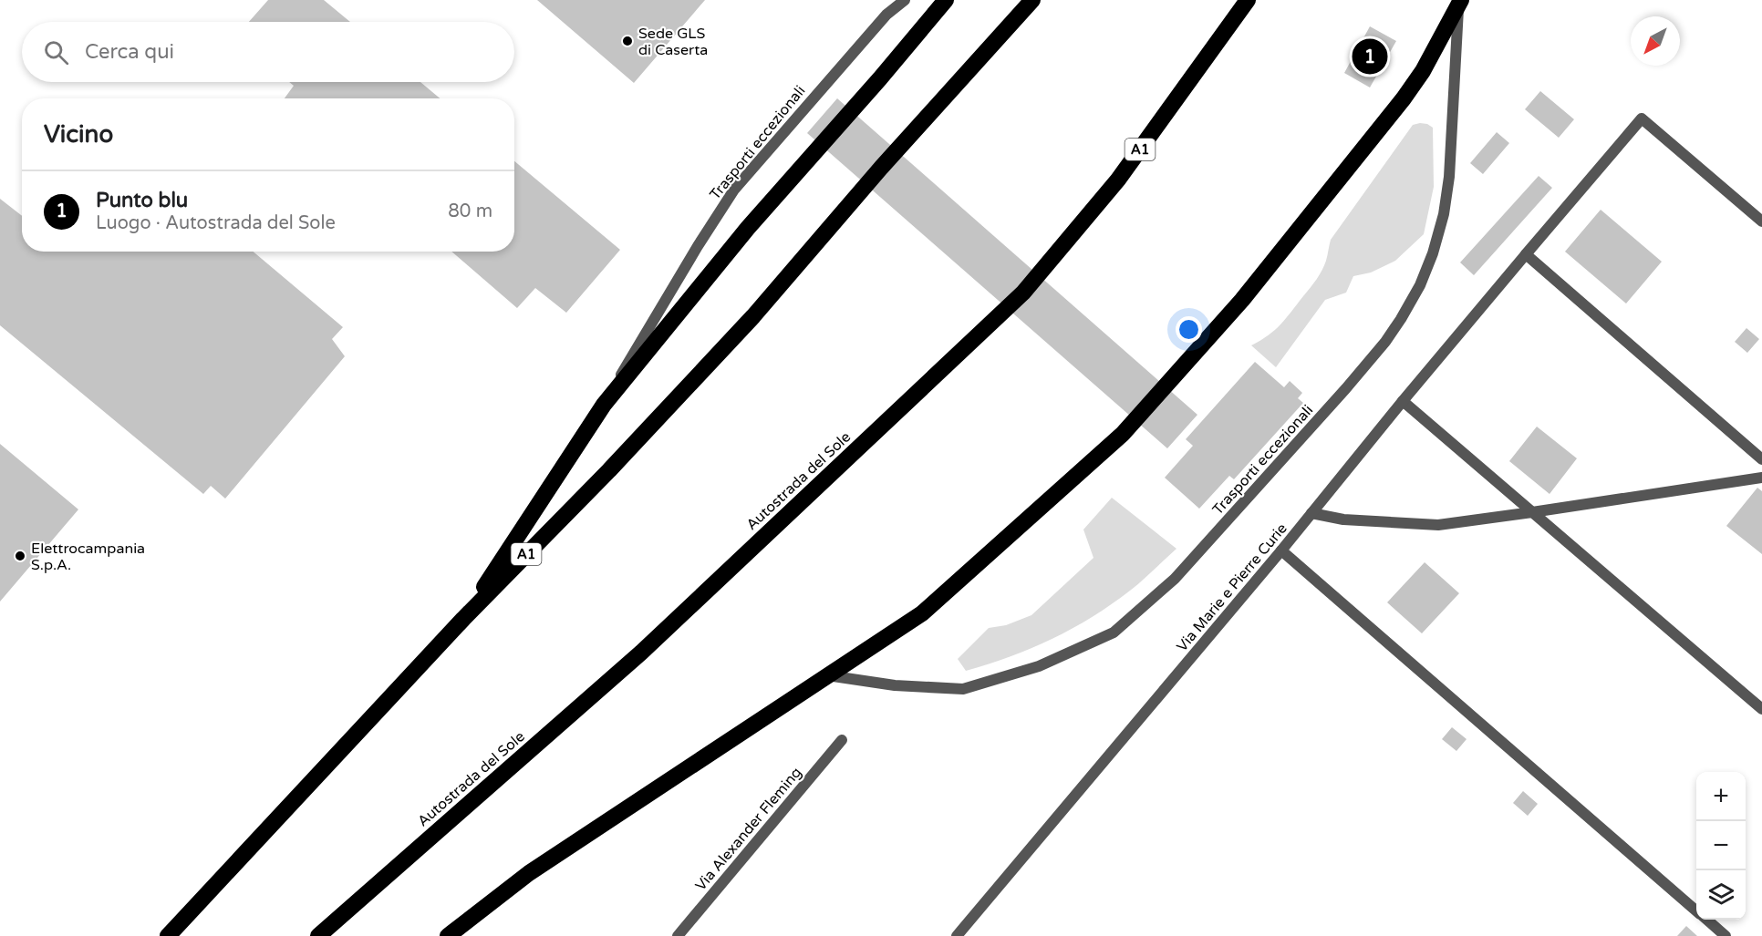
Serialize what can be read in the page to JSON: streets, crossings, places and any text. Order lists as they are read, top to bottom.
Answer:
{
  "streets": {
    "highway": ["A1", "Autostrada del Sole"],
    "street": ["Trasporti eccezionali", "Via Marie e Pierre Curie", "Via Alexander Fleming"]
  },
  "places": ["Sede GLS di Caserta", "Elettrocampania S.p.A."],
  "north": "bottom left",
  "page": {
    "search": "Cerca qui",
    "pins": "1",
    "heading": "Vicino",
    "list": [
      {
        "mark": "1",
        "name": "Punto blu",
        "note": "Luogo · Autostrada del Sole",
        "value": "80 m"
      }
    ],
    "map_buttons": ["+", "−"]
  }
}
